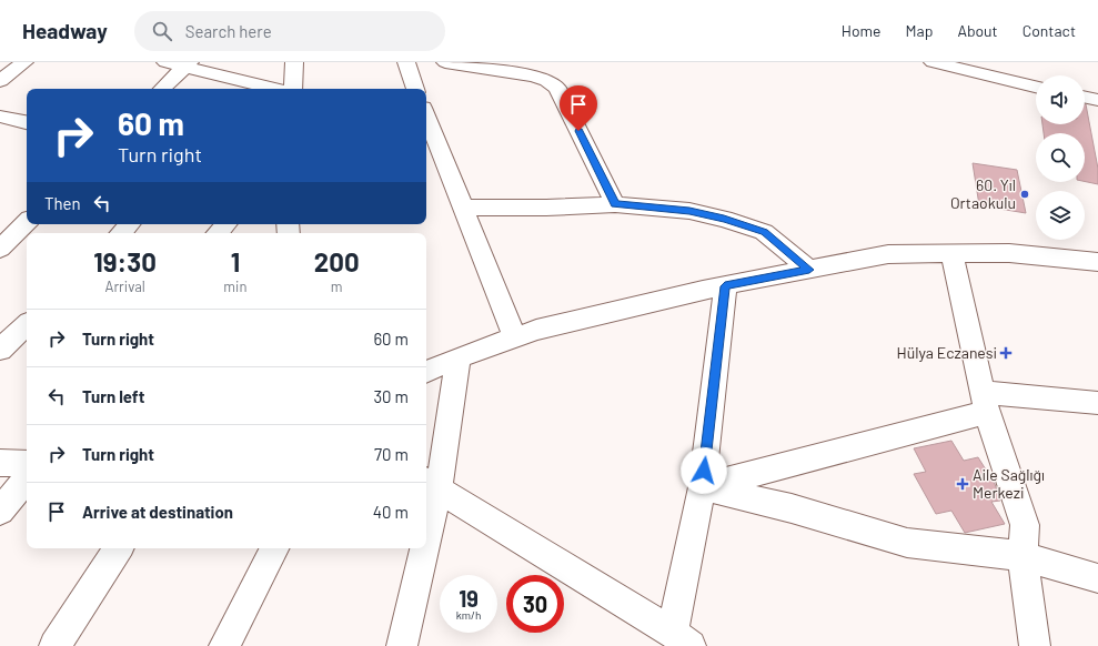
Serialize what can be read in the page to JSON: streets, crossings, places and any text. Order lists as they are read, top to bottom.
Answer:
{
  "places": {
    "other": ["60. Yıl Ortaokulu"],
    "health": ["Hülya Eczanesi", "Aile Sağlığı Merkezi"]
  },
  "page": {
    "header": "Headway",
    "search": "Search here",
    "nav": [
      "Home",
      "Map",
      "About",
      "Contact"
    ],
    "turn": ["60 m", "Turn right"],
    "then": "Then",
    "eta": [
      "19:30",
      "Arrival",
      "1",
      "min",
      "200",
      "m"
    ],
    "list": [
      {
        "name": "Turn right",
        "value": "60 m"
      },
      {
        "name": "Turn left",
        "value": "30 m"
      },
      {
        "name": "Turn right",
        "value": "70 m"
      },
      {
        "name": "Arrive at destination",
        "value": "40 m"
      }
    ],
    "speed": "19 km/h",
    "limit": "30"
  }
}
